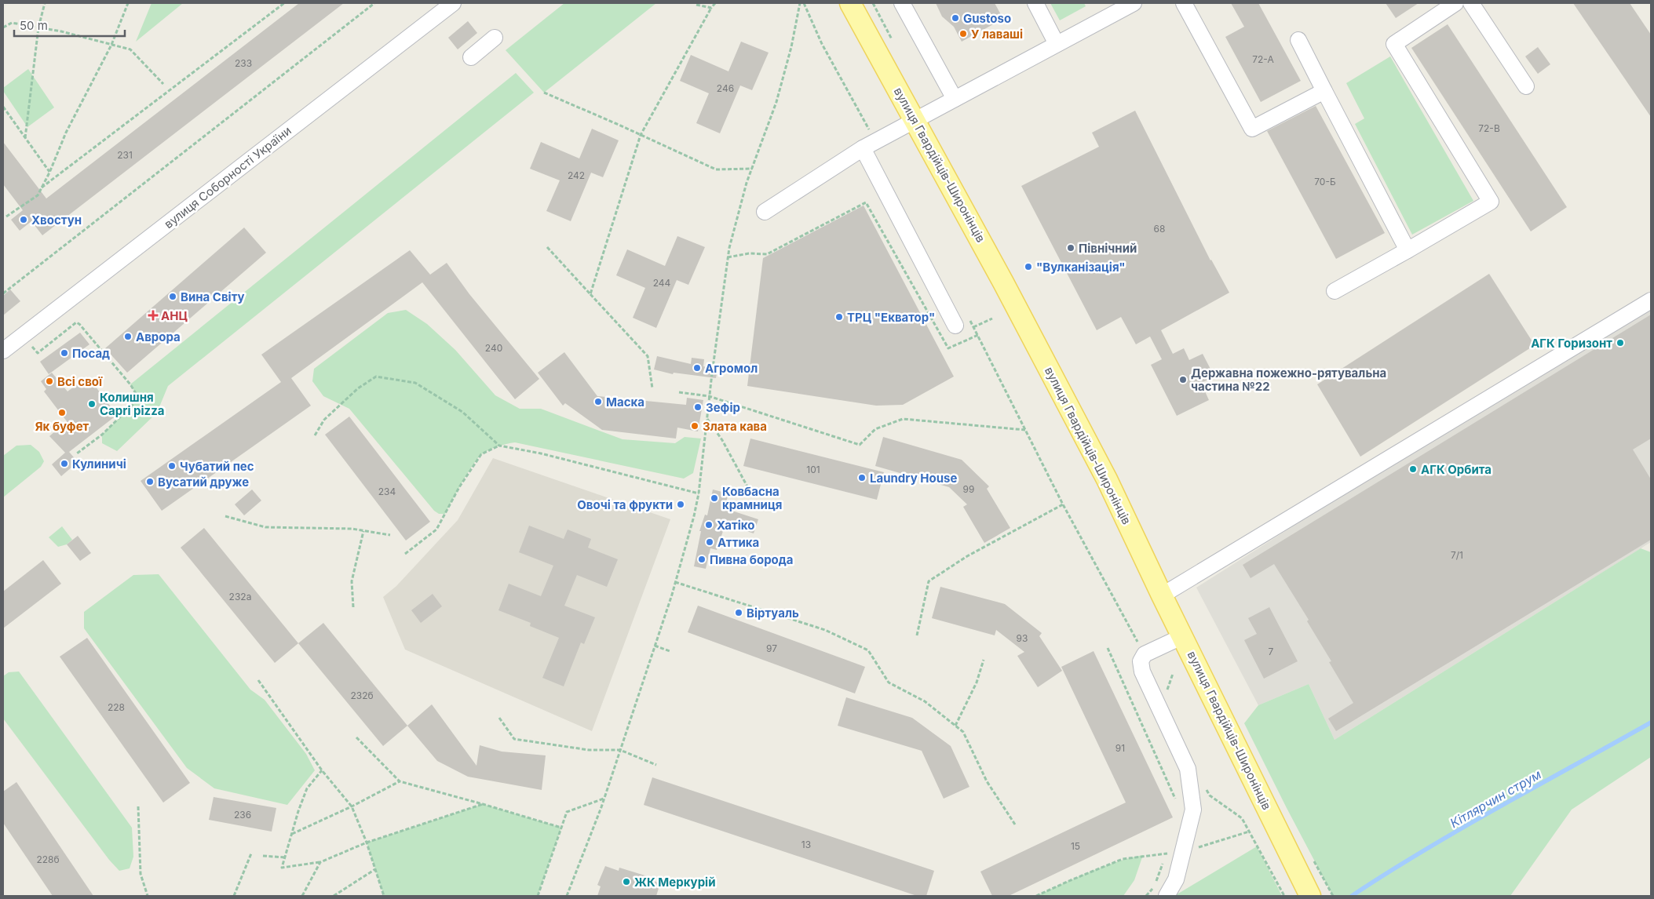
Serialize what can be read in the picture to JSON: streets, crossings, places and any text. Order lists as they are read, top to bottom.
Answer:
{
  "streets": {
    "main road": ["вулиця Гвардійців-Широнінців"],
    "street": ["вулиця Соборності України"]
  },
  "water": ["Кітлярчин струм"],
  "places": {
    "other": [
      "Gustoso",
      "У лаваші",
      "Хвостун",
      "Північний",
      "\"Вулканізація\"",
      "Вина Світу",
      "ТРЦ \"Екватор\"",
      "Аврора",
      "АГК Горизонт",
      "Посад",
      "Агромол",
      "Державна пожежно-рятувальна частина №22",
      "Всі свої",
      "Маска",
      "Колишня Capri pizza",
      "Зефір",
      "Як буфет",
      "Злата кава",
      "Кулиничі",
      "Чубатий пес",
      "АГК Орбита",
      "Laundry House",
      "Вусатий друже",
      "Ковбасна крамниця",
      "Овочі та фрукти",
      "Хатіко",
      "Аттика",
      "Пивна борода",
      "Віртуаль",
      "ЖК Меркурій"
    ],
    "health": ["АНЦ"]
  },
  "house_numbers": [
    "72-А",
    "233",
    "246",
    "72-В",
    "231",
    "242",
    "70-Б",
    "68",
    "244",
    "240",
    "101",
    "99",
    "234",
    "7/1",
    "232а",
    "93",
    "97",
    "7",
    "232б",
    "228",
    "91",
    "236",
    "13",
    "15",
    "228б"
  ],
  "scale_bar": "50 m"
}
